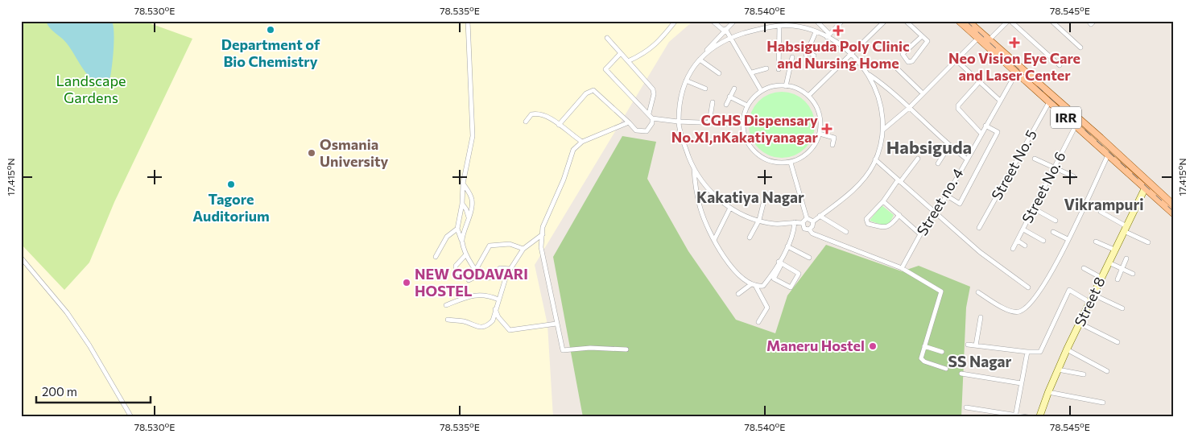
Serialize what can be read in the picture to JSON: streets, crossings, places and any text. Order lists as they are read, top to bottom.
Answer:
{
  "streets": {
    "main road": ["IRR"],
    "street": [
      "Street No. 5",
      "Street No. 6",
      "Street no. 4",
      "Street 8"
    ]
  },
  "crossings": [
    ["IRR", "Street No. 5"],
    ["IRR", "Street No. 6"],
    ["IRR", "Street no. 4"],
    ["IRR", "Street 8"]
  ],
  "districts": [
    "Habsiguda",
    "Kakatiya Nagar",
    "Vikrampuri",
    "SS Nagar"
  ],
  "parks": ["Landscape Gardens"],
  "places": {
    "other": [
      "Department of Bio Chemistry",
      "Osmania University",
      "Tagore Auditorium",
      "NEW GODAVARI HOSTEL",
      "Maneru Hostel"
    ],
    "health": ["Habsiguda Poly Clinic and Nursing Home", "Neo Vision Eye Care and Laser Center", "CGHS Dispensary No.XI,nKakatiyanagar"]
  },
  "scale_bar": "200 m",
  "coordinates": [
    "78.530°E",
    "78.535°E",
    "78.540°E",
    "78.545°E",
    "17.415°N"
  ]
}
